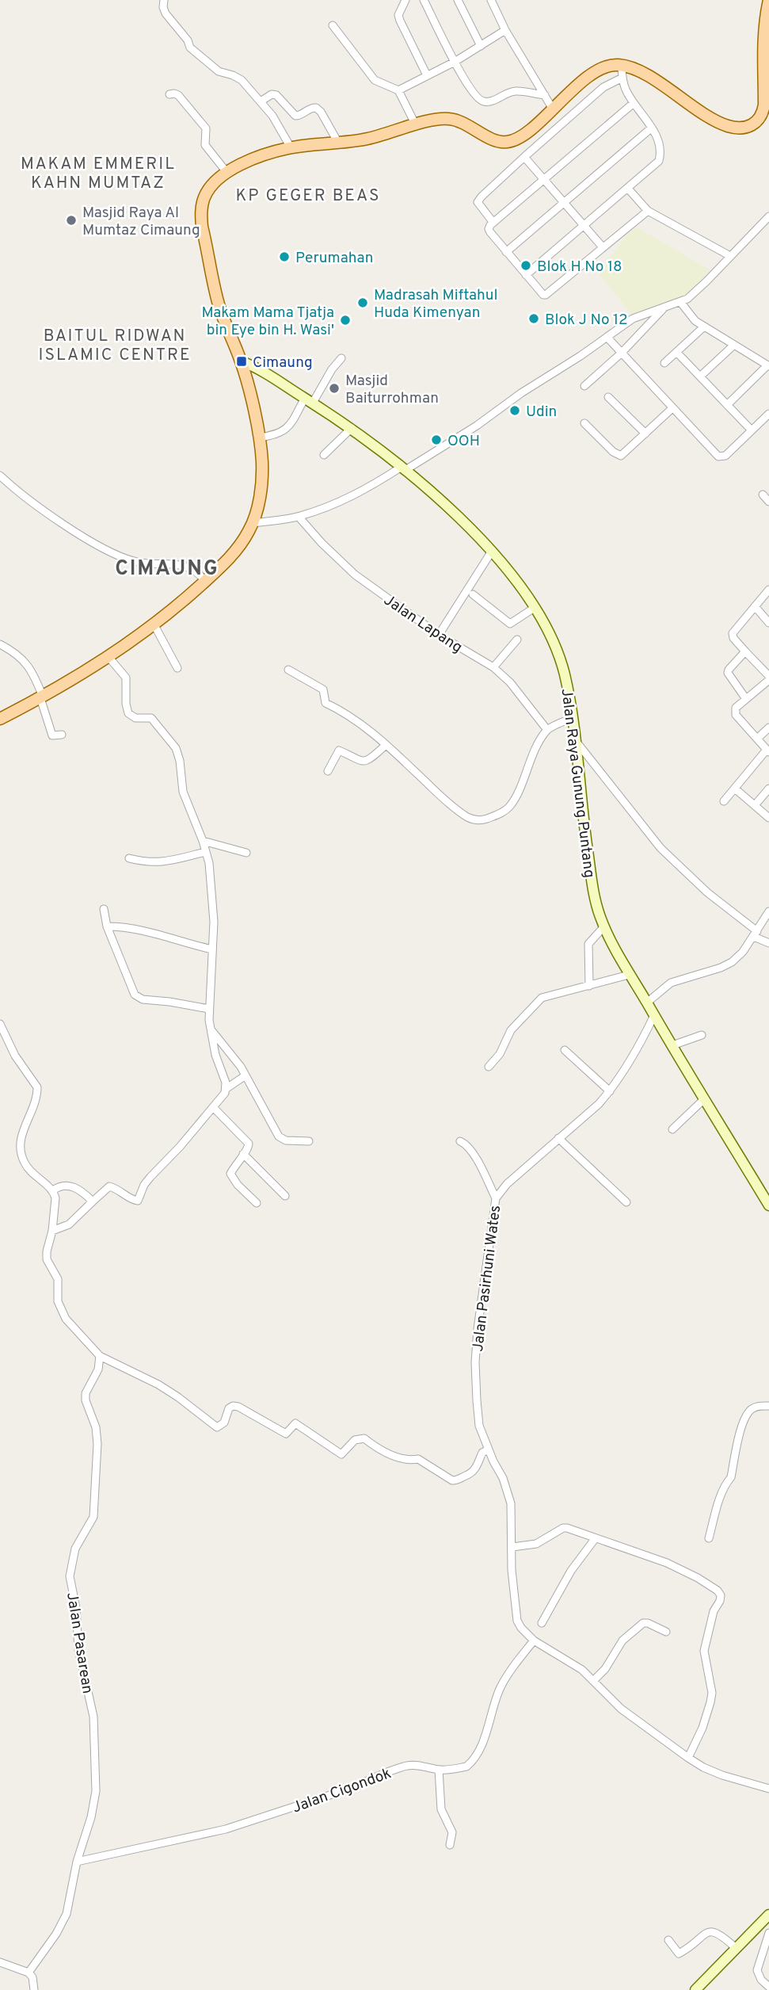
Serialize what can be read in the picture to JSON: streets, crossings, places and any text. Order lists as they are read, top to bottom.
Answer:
{
  "streets": {
    "street": [
      "Jalan Lapang",
      "Jalan Raya Gunung Puntang",
      "Jalan Pasirhuni Wates",
      "Jalan Pasarean",
      "Jalan Cigondok"
    ]
  },
  "crossings": [
    ["Jalan Raya Gunung Puntang", "Jalan Pasirhuni Wates"],
    ["Jalan Pasirhuni Wates", "Jalan Cigondok"],
    ["Jalan Pasarean", "Jalan Cigondok"]
  ],
  "districts": [
    "MAKAM EMMERIL KAHN MUMTAZ",
    "KP GEGER BEAS",
    "BAITUL RIDWAN ISLAMIC CENTRE",
    "CIMAUNG"
  ],
  "places": {
    "other": [
      "Masjid Raya Al Mumtaz Cimaung",
      "Perumahan",
      "Blok H No 18",
      "Madrasah Miftahul Huda Kimenyan",
      "Blok J No 12",
      "Makam Mama Tjatja bin Eye bin H. Wasi'",
      "Masjid Baiturrohman",
      "Udin",
      "OOH"
    ],
    "transit": ["Cimaung"]
  }
}
